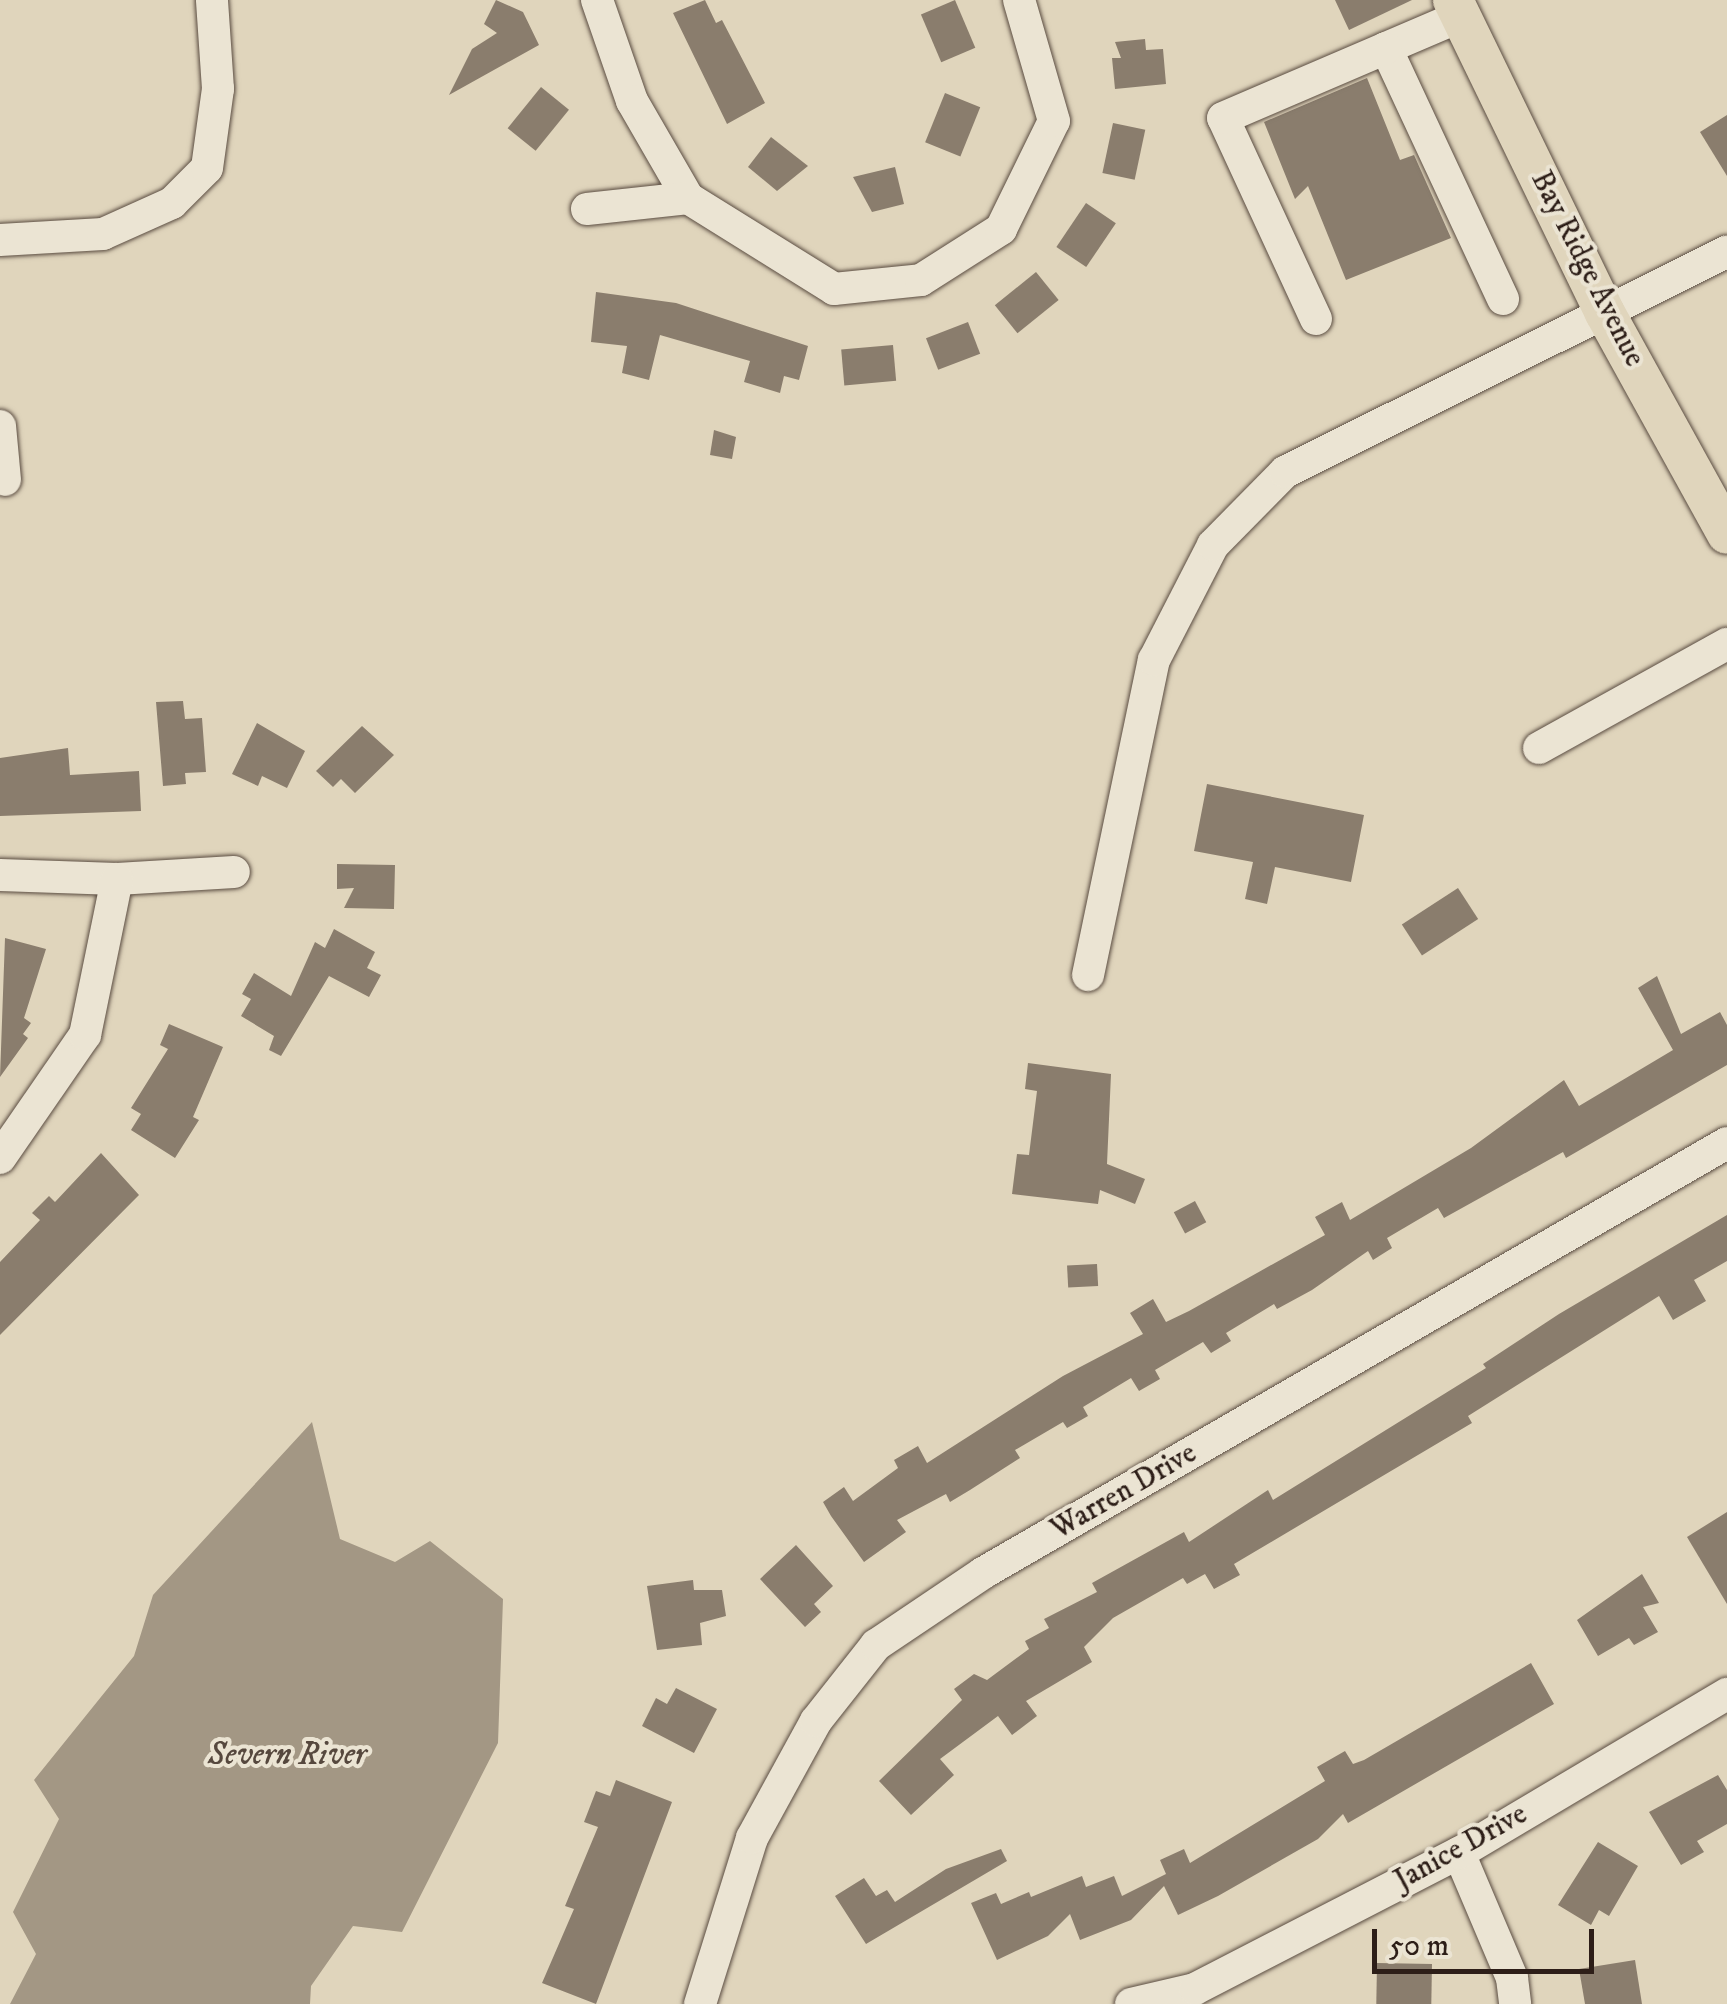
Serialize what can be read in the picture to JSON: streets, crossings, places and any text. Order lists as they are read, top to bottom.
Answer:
{
  "streets": {
    "main road": ["Bay Ridge Avenue"],
    "street": ["Warren Drive", "Janice Drive"]
  },
  "water": ["Severn River"],
  "scale_bar": "50 m"
}
